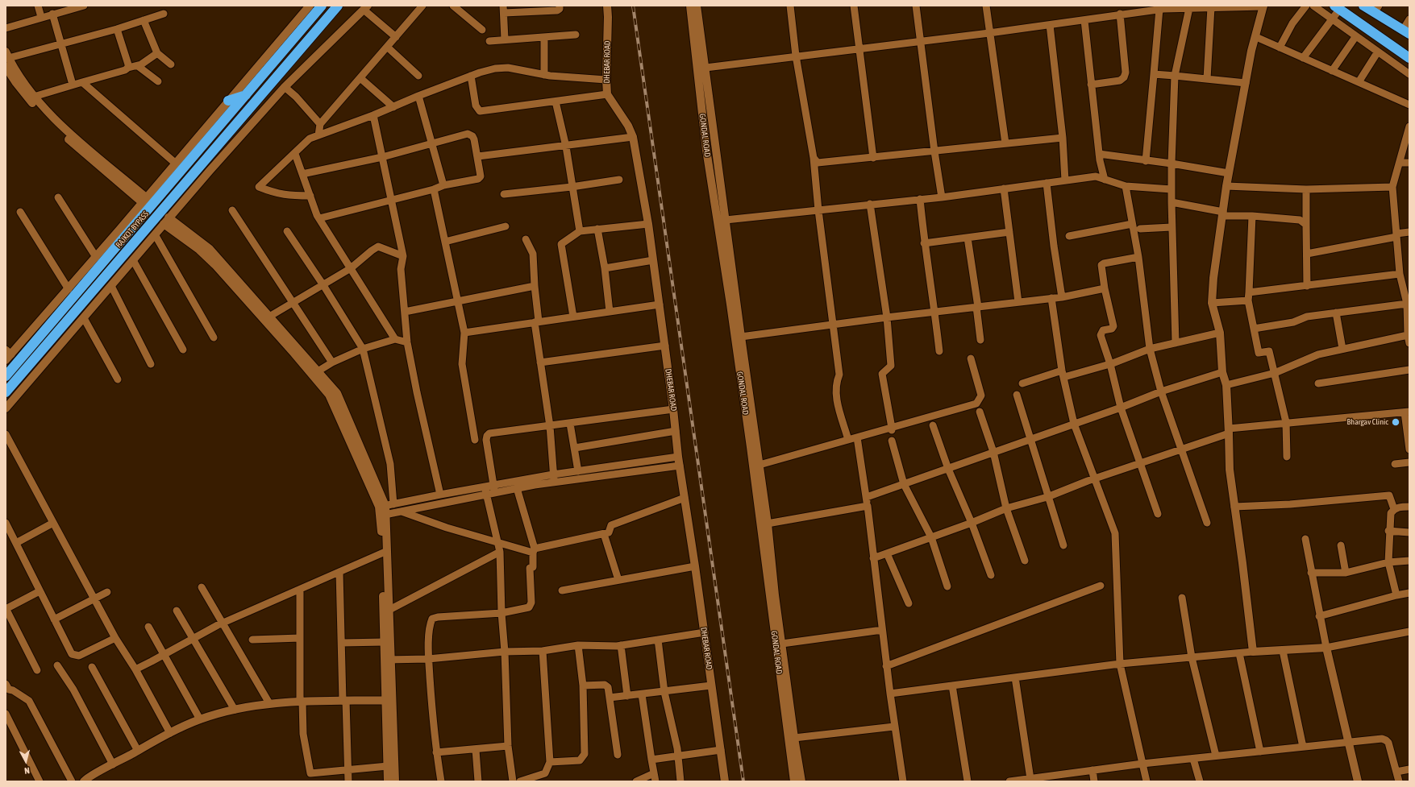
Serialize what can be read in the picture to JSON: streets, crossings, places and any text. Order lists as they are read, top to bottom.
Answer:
{
  "streets": {
    "highway": ["RAJKOT BYPASS"],
    "street": ["DHEBAR ROAD", "GONDAL ROAD"]
  },
  "places": ["Bhargav Clinic"],
  "north": "bottom"
}
